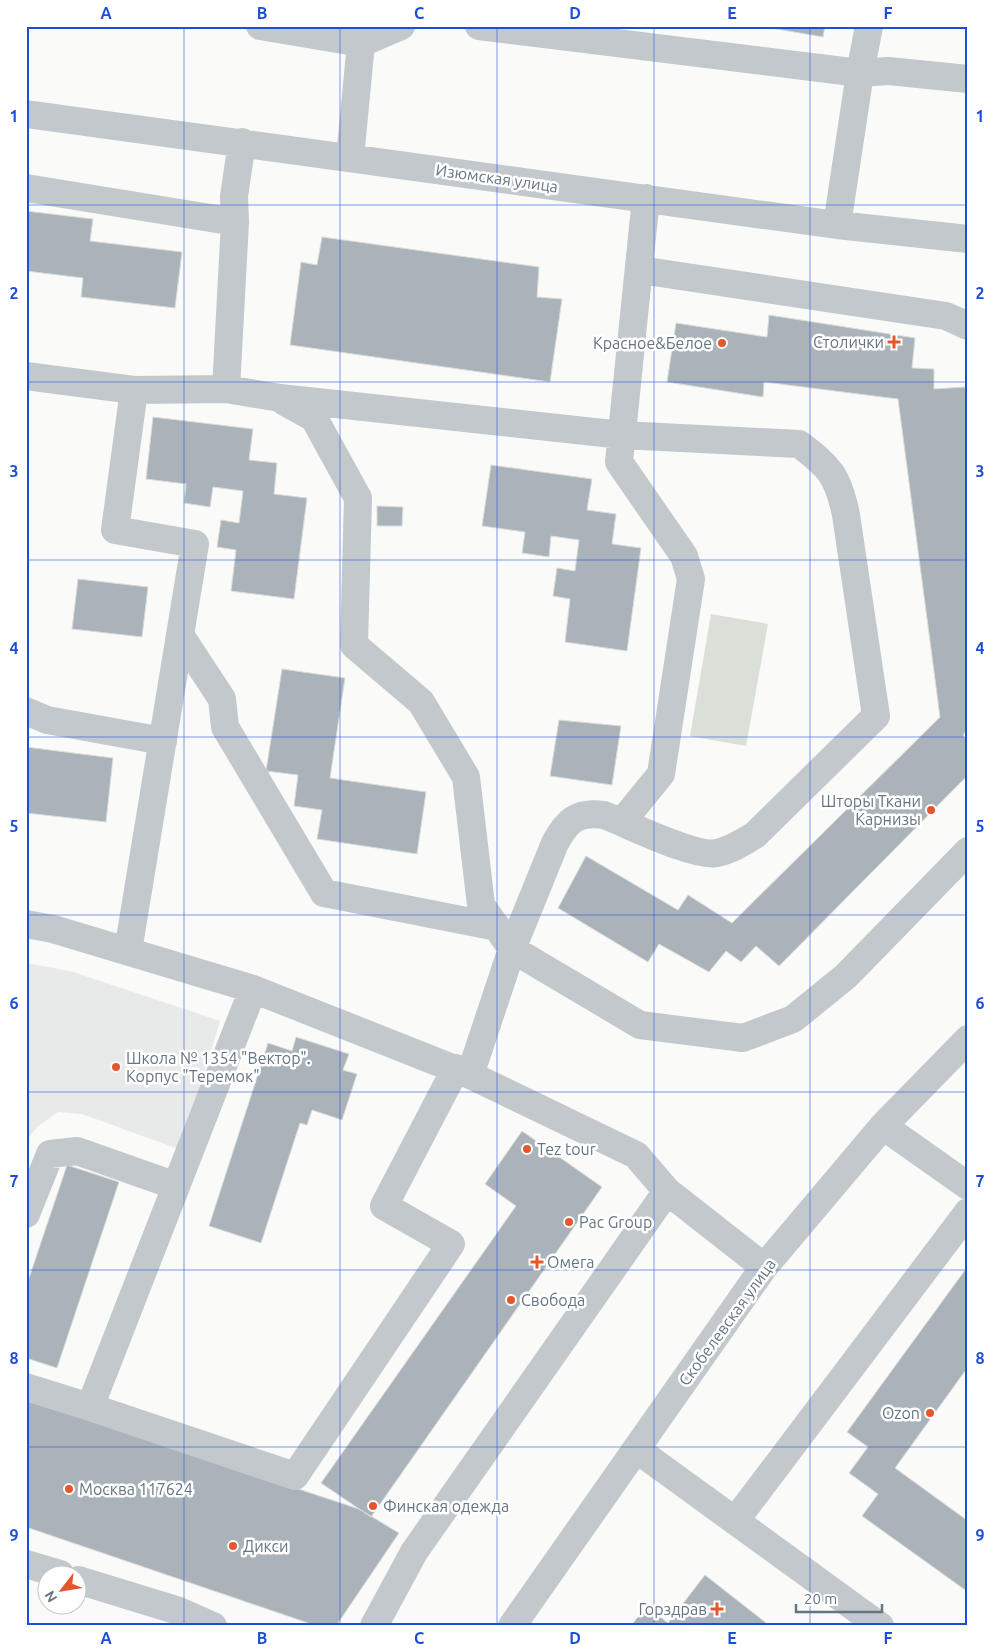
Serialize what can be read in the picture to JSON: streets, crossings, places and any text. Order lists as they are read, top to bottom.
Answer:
{
  "streets": {
    "street": ["Изюмская улица", "Скобелевская улица"]
  },
  "places": {
    "health": ["Столички", "Омега", "Горздрав"],
    "other": [
      "Красное&Белое",
      "Шторы Ткани Карнизы",
      "Школа № 1354 \"Вектор\". Корпус \"Теремок\"",
      "Tez tour",
      "Pac Group",
      "Свобода",
      "Ozon",
      "Москва 117624",
      "Финская одежда",
      "Дикси"
    ]
  },
  "scale_bar": "20 m",
  "north": "bottom left",
  "grid": {
    "columns": [
      "A",
      "B",
      "C",
      "D",
      "E",
      "F"
    ],
    "rows": [
      "1",
      "2",
      "3",
      "4",
      "5",
      "6",
      "7",
      "8",
      "9"
    ]
  }
}
